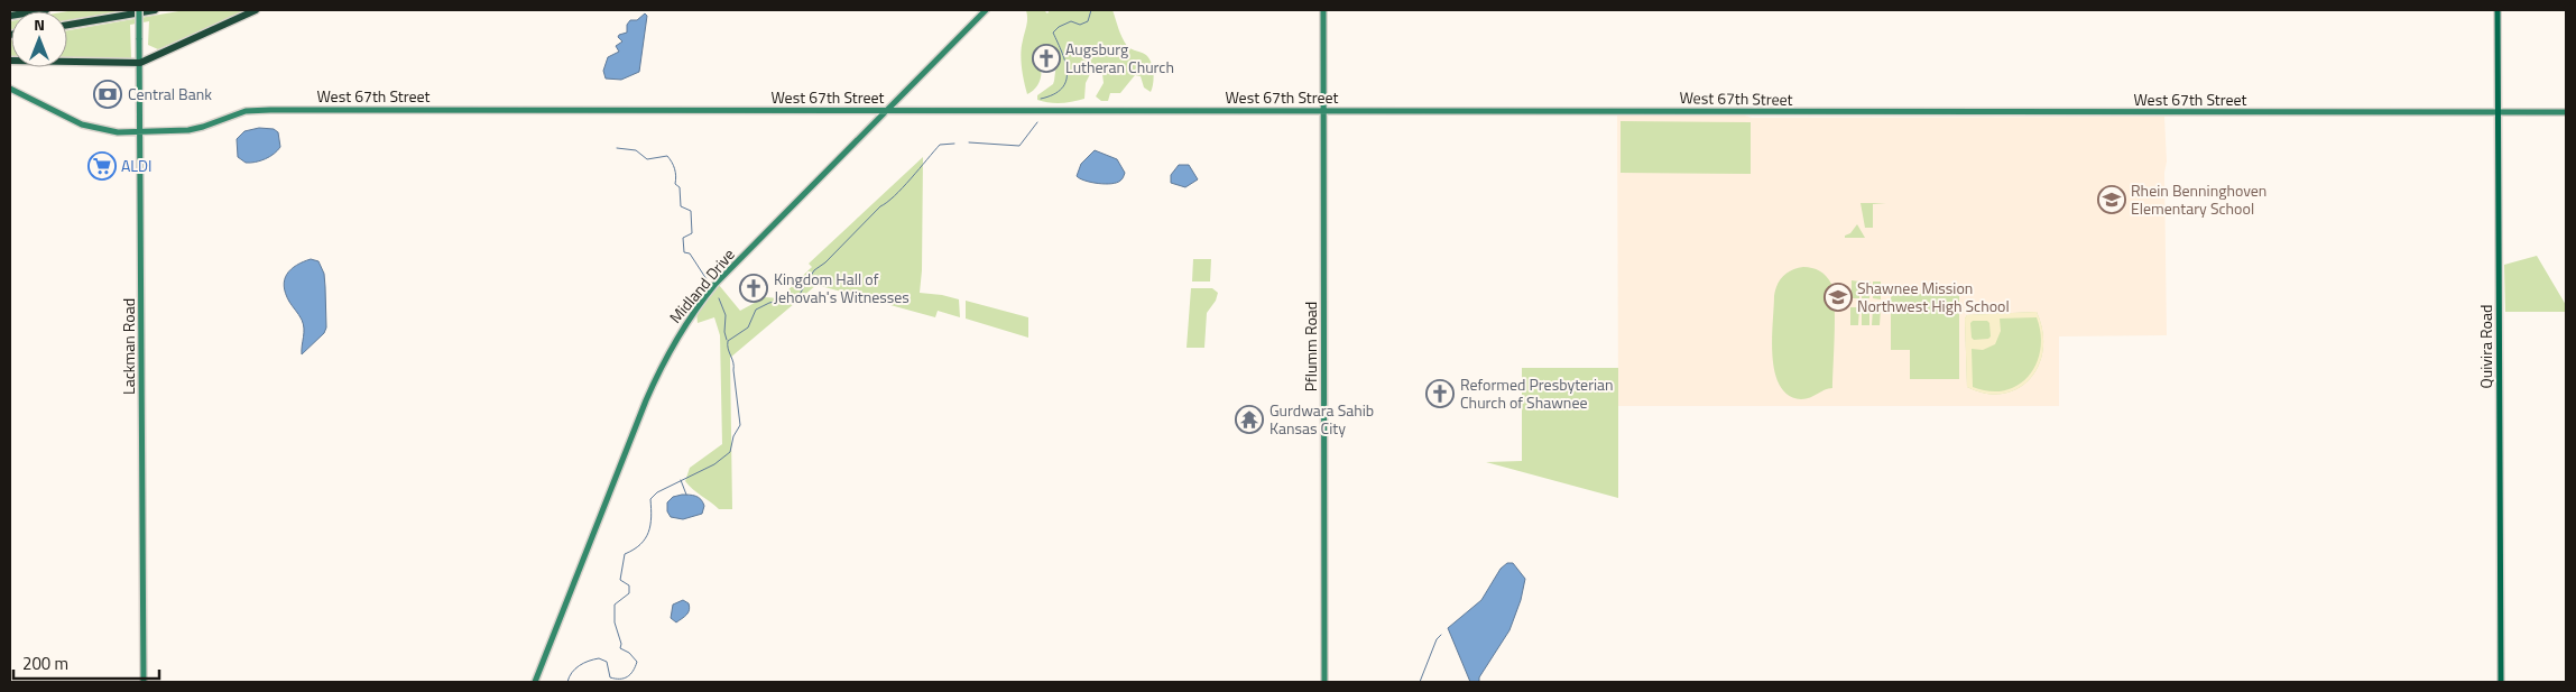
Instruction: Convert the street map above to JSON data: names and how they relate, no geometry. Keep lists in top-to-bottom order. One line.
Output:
{"streets":{"main road":["Quivira Road"],"street":["West 67th Street","Midland Drive","Lackman Road","Pflumm Road"]},"crossings":[["West 67th Street","Midland Drive"],["West 67th Street","Lackman Road"],["West 67th Street","Pflumm Road"],["West 67th Street","Quivira Road"]],"places":{"church":["Augsburg Lutheran Church","Kingdom Hall of Jehovah's Witnesses","Reformed Presbyterian Church of Shawnee"],"bank":["Central Bank"],"supermarket":["ALDI"],"school or university":["Rhein Benninghoven Elementary School","Shawnee Mission Northwest High School"],"temple":["Gurdwara Sahib Kansas City"]},"scale_bar":"200 m","north":"top"}
